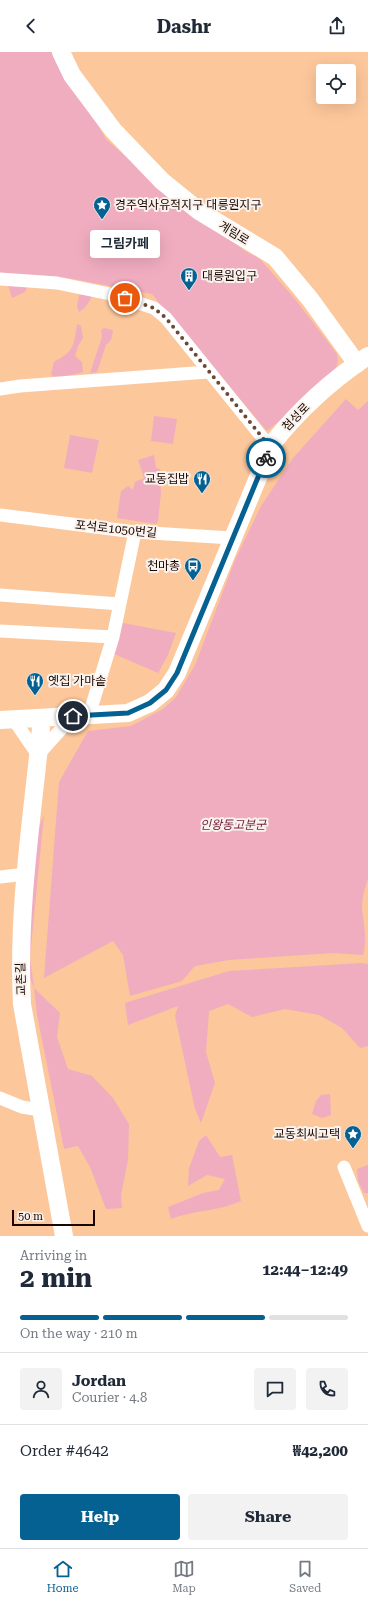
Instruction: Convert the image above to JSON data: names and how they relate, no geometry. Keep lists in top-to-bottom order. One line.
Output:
{"streets":{"street":["계림로","첨성로","포석로1050번길","교촌길"]},"crossings":[["계림로","첨성로"],["첨성로","포석로1050번길"],["첨성로","교촌길"]],"parks":["인왕동고분군"],"places":{"place":["경주역사유적지구 대릉원지구","교동최씨고택"],"building":["대릉원입구"],"other":["그림카페"],"restaurant":["교동집밥","옛집 가마솥"],"bus stop":["천마총"]},"scale_bar":"50 m","page":{"header":"Dashr","bubble":"그림카페","scale":"50 m","heading":["2 min","Arriving in","12:44–12:49"],"panel":["Jordan","Courier · 4.8","Order #4642","₩42,200"],"bar":"On the way · 210 m","buttons":["Help","Share"],"tabs":["Home","Map","Saved"]}}
